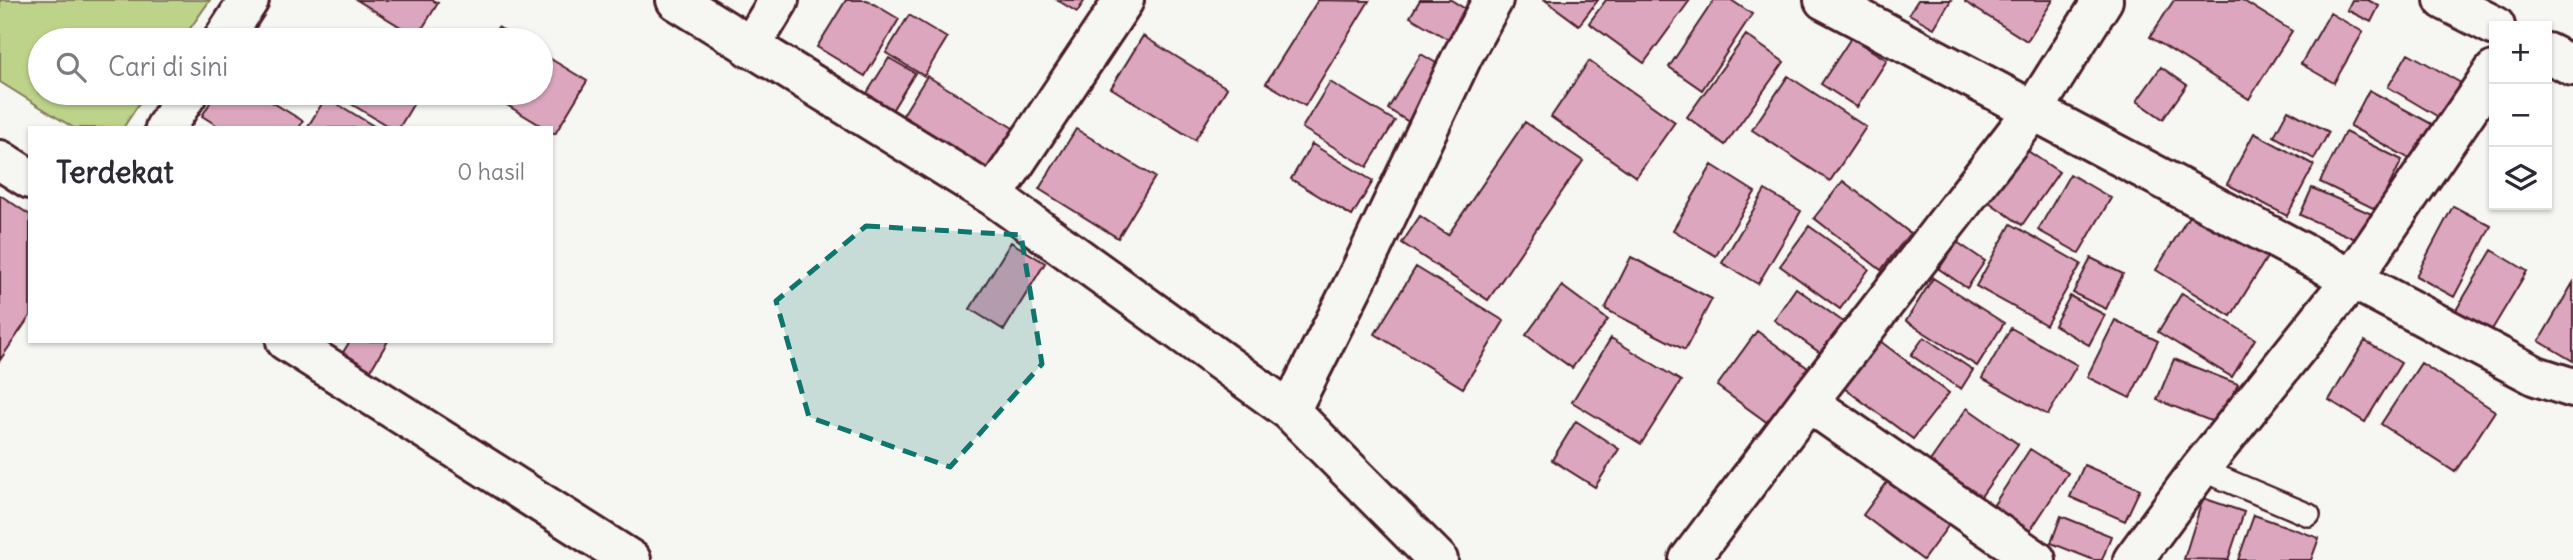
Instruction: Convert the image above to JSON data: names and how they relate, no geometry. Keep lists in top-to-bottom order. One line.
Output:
{"page":{"map_buttons":["+","−"],"search":"Cari di sini","heading":["Terdekat","0 hasil"]}}
